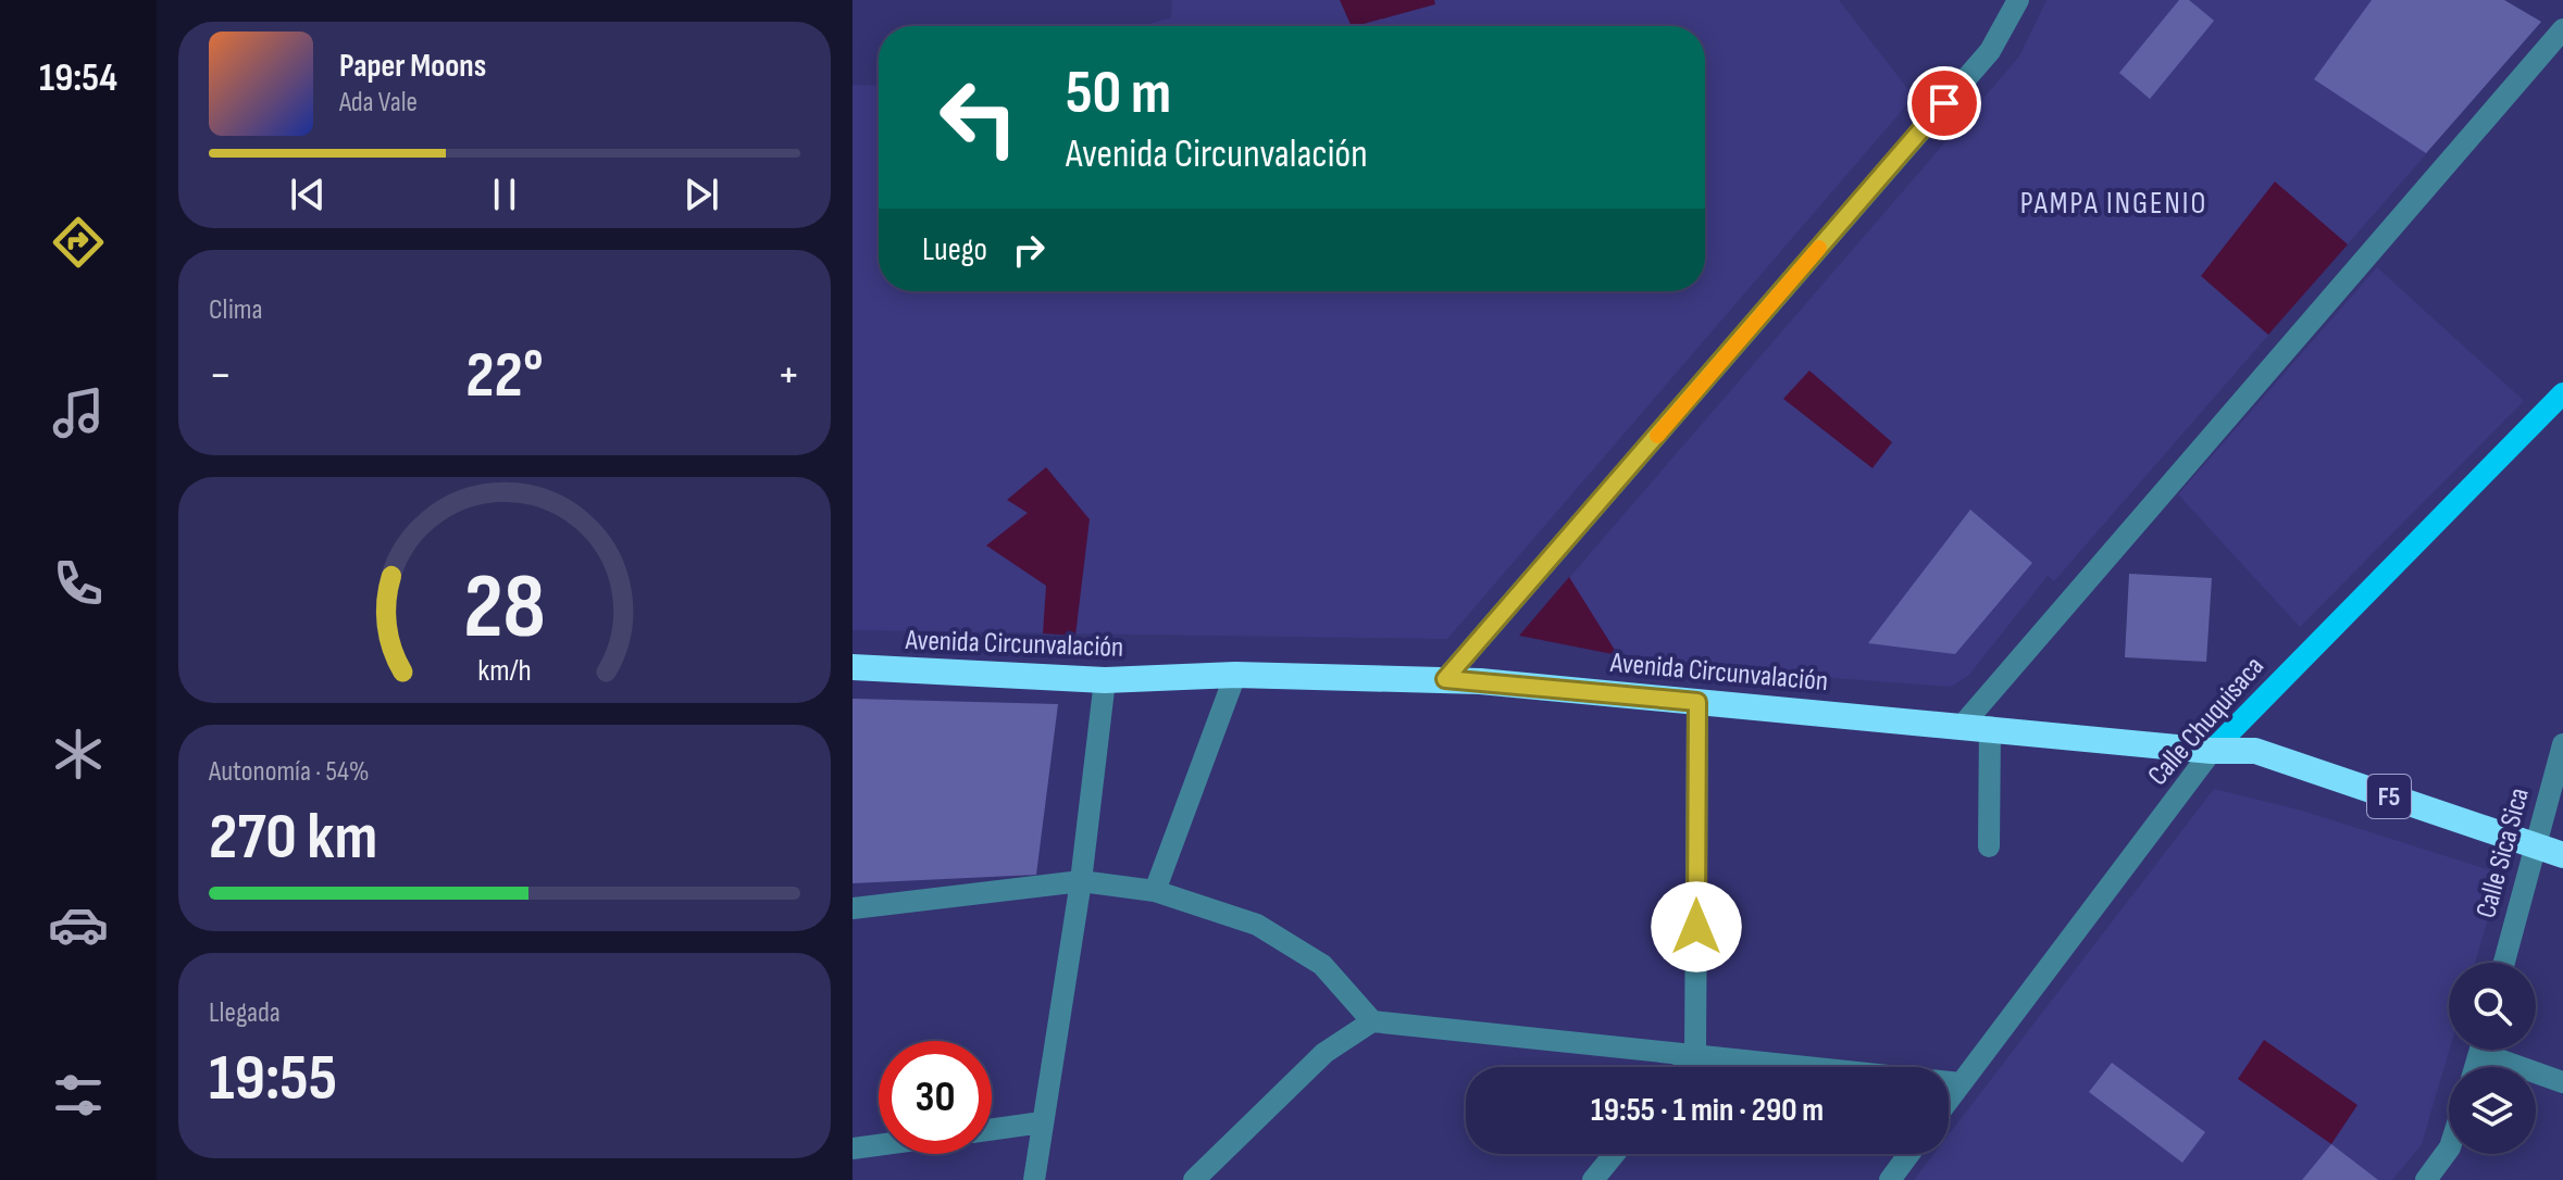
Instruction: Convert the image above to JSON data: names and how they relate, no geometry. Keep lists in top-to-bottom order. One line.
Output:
{"streets":{"highway":["Avenida Circunvalación","F5"],"main road":["Calle Chuquisaca"],"street":["Calle Sica Sica"]},"crossings":[["Avenida Circunvalación","Calle Chuquisaca"],["Avenida Circunvalación","Calle Sica Sica"]],"districts":["PAMPA INGENIO"],"page":{"tabs":"19:54","turn":["50 m","Avenida Circunvalación"],"song":["Paper Moons","Ada Vale"],"then":"Luego","tile":["Clima",["Autonomía · 54%","270 km"],["Llegada","19:55"]],"heat":["−","22°","+"],"limit":"30","trip":"19:55 · 1 min · 290 m","gauge":["28","km/h"]}}
